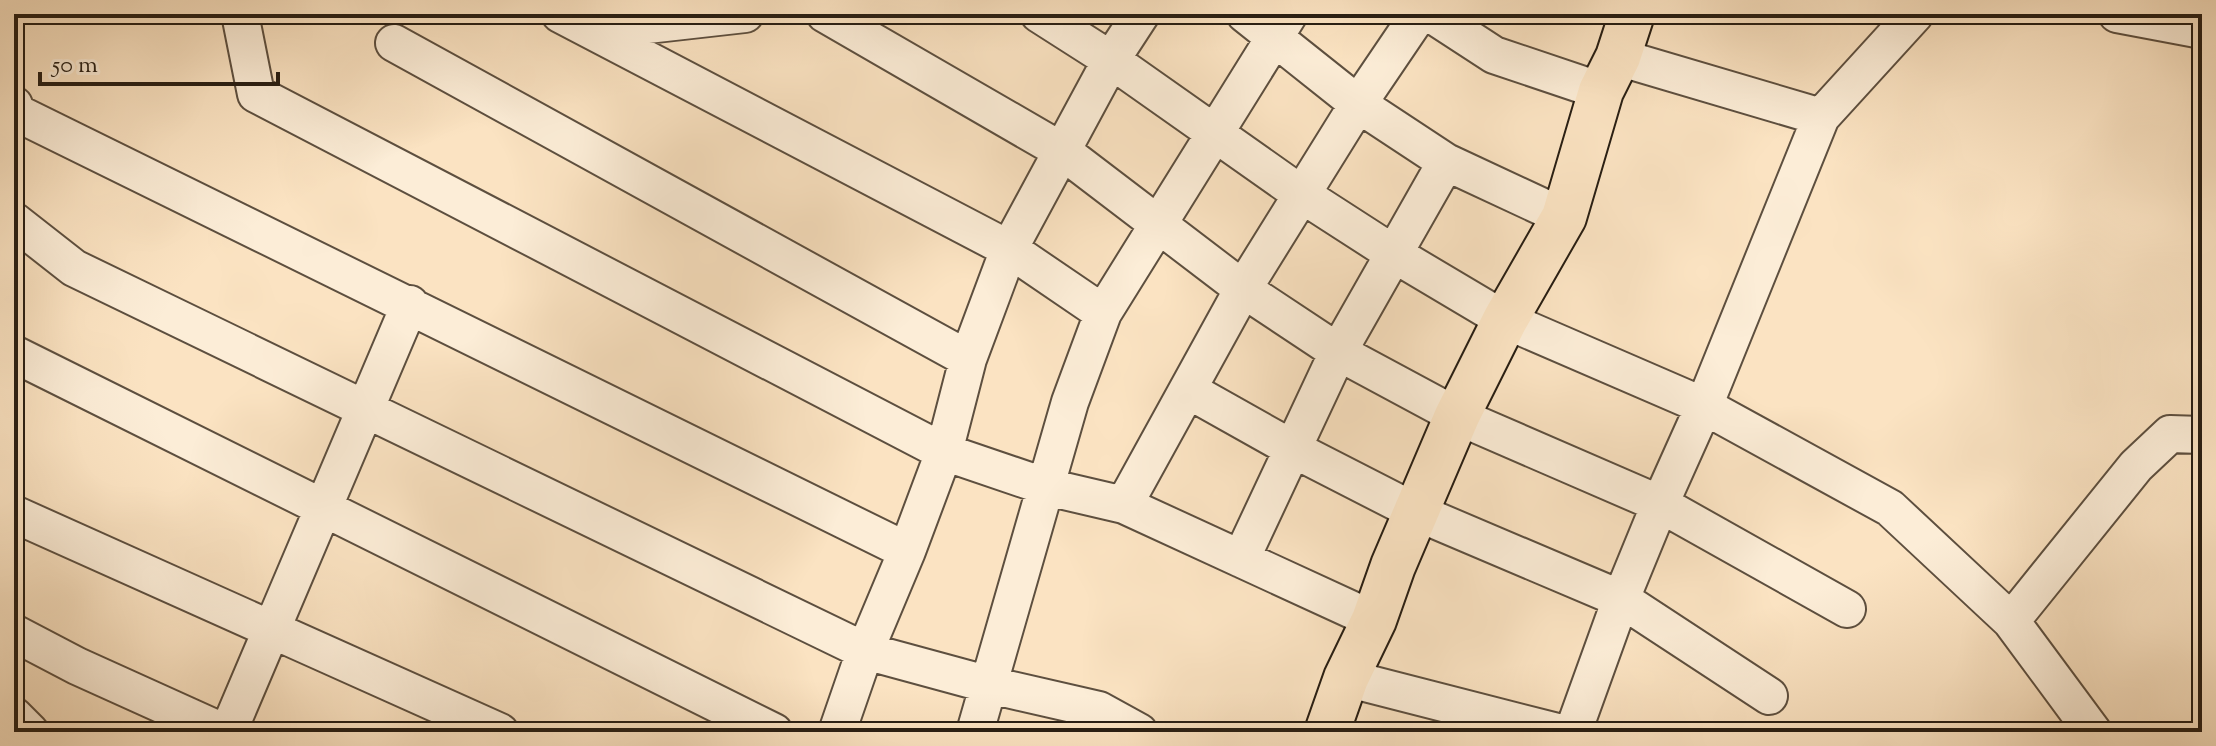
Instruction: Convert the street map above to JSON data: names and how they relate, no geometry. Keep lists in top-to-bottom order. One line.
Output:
{"scale_bar":"50 m"}
